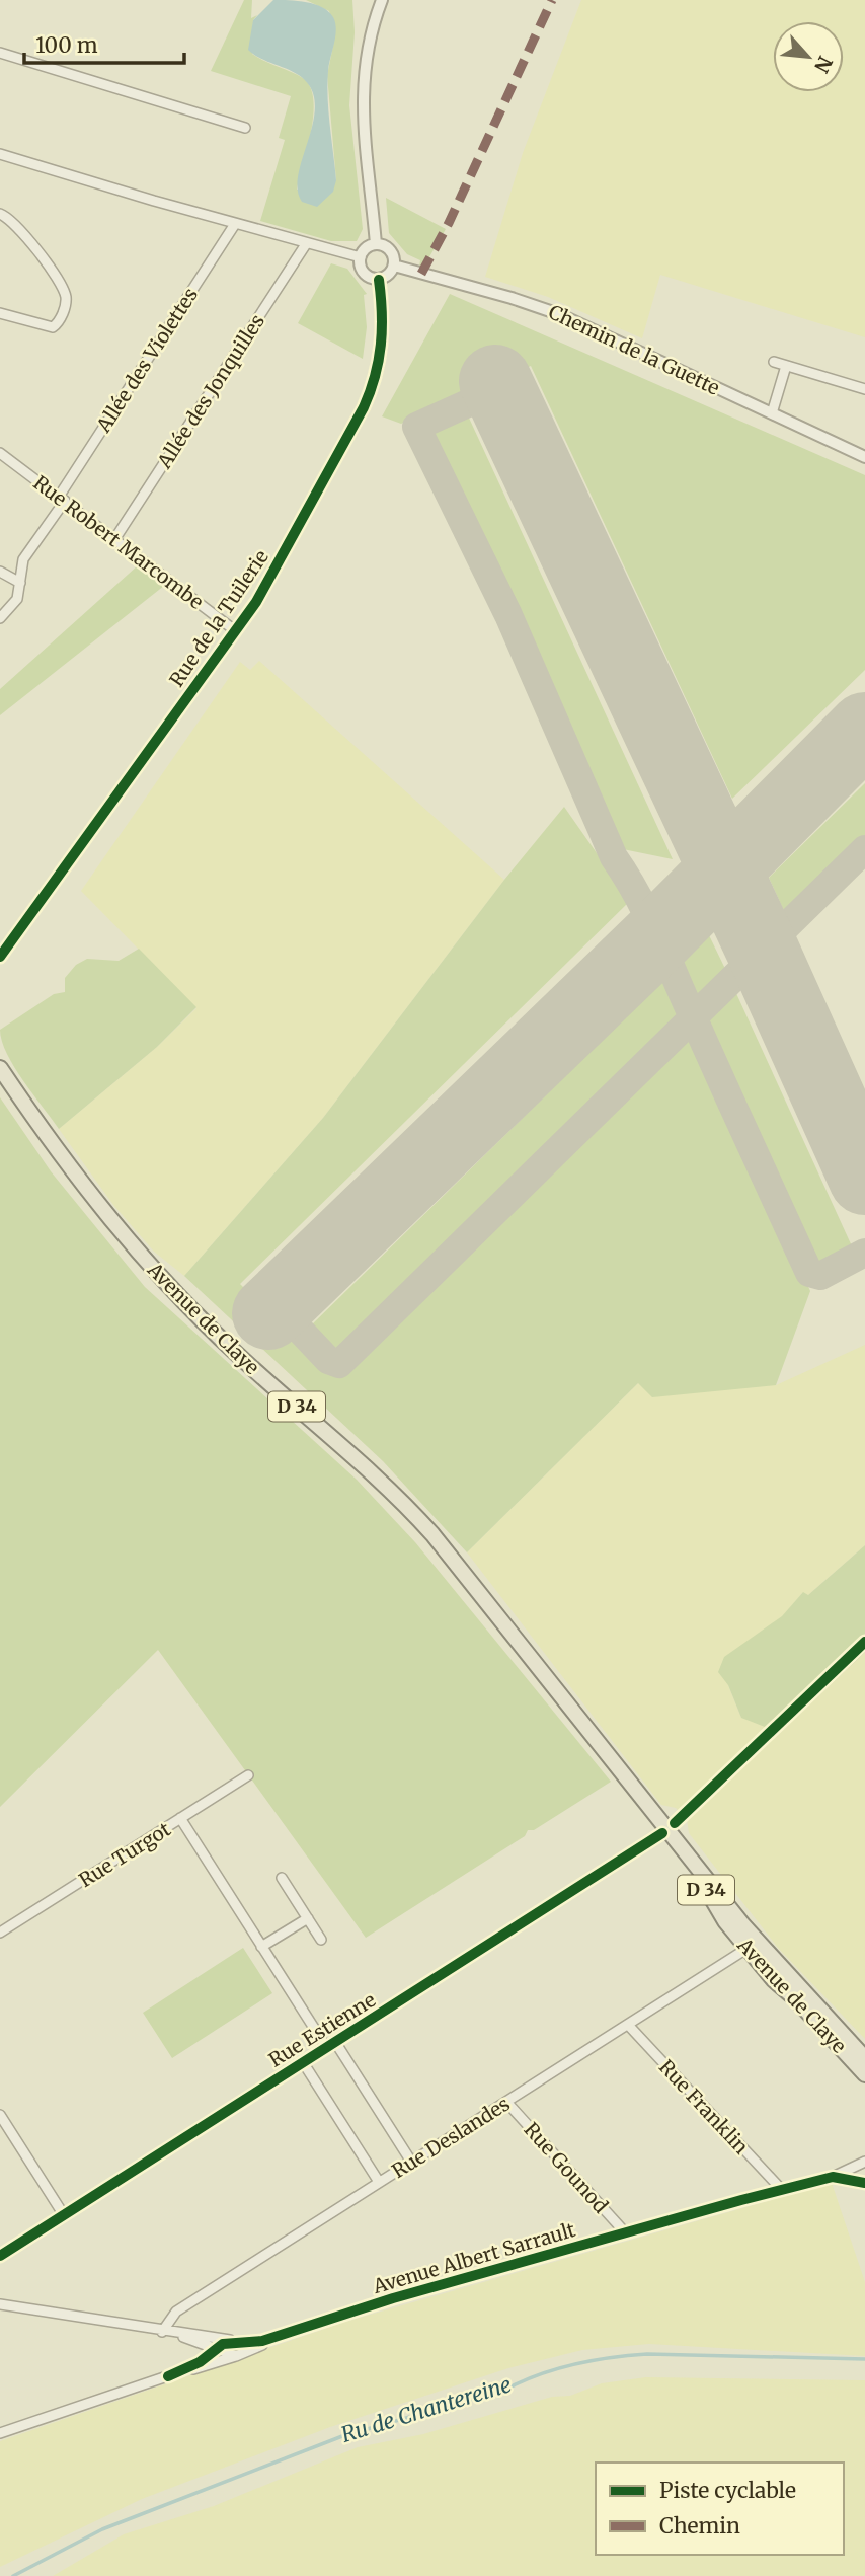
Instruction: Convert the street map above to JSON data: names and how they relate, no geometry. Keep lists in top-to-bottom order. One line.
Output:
{"streets":{"main road":["Avenue de Claye","D 34"],"street":["Chemin de la Guette","Allée des Violettes","Allée des Jonquilles","Rue Robert Marcombe","Rue de la Tuilerie","Rue Turgot","Rue Estienne","Rue Franklin","Rue Deslandes","Rue Gounod","Avenue Albert Sarrault"]},"crossings":[["Chemin de la Guette","Rue de la Tuilerie"],["Allée des Violettes","Rue Robert Marcombe"],["Allée des Jonquilles","Rue Robert Marcombe"],["Rue Robert Marcombe","Rue de la Tuilerie"],["Avenue de Claye","Rue Estienne"],["Avenue de Claye","Rue Deslandes"],["Rue Franklin","Rue Deslandes"],["Rue Franklin","Avenue Albert Sarrault"],["Rue Deslandes","Rue Gounod"],["Rue Gounod","Avenue Albert Sarrault"]],"water":["Ru de Chantereine"],"legend":["Piste cyclable","Chemin"],"scale_bar":"100 m","north":"bottom right"}
